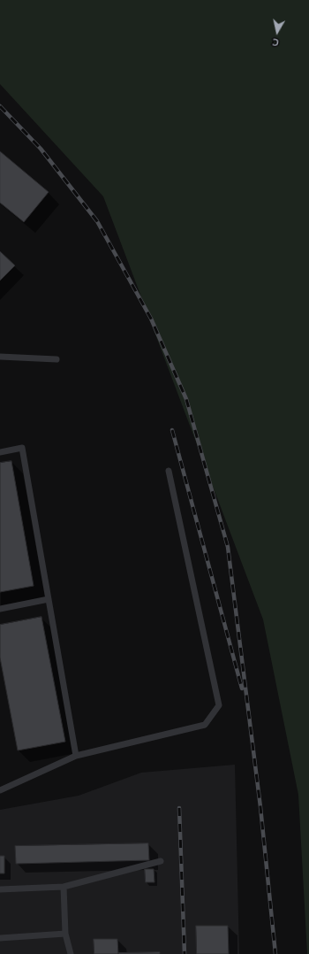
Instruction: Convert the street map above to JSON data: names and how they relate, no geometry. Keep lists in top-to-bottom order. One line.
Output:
{"north":"bottom"}
